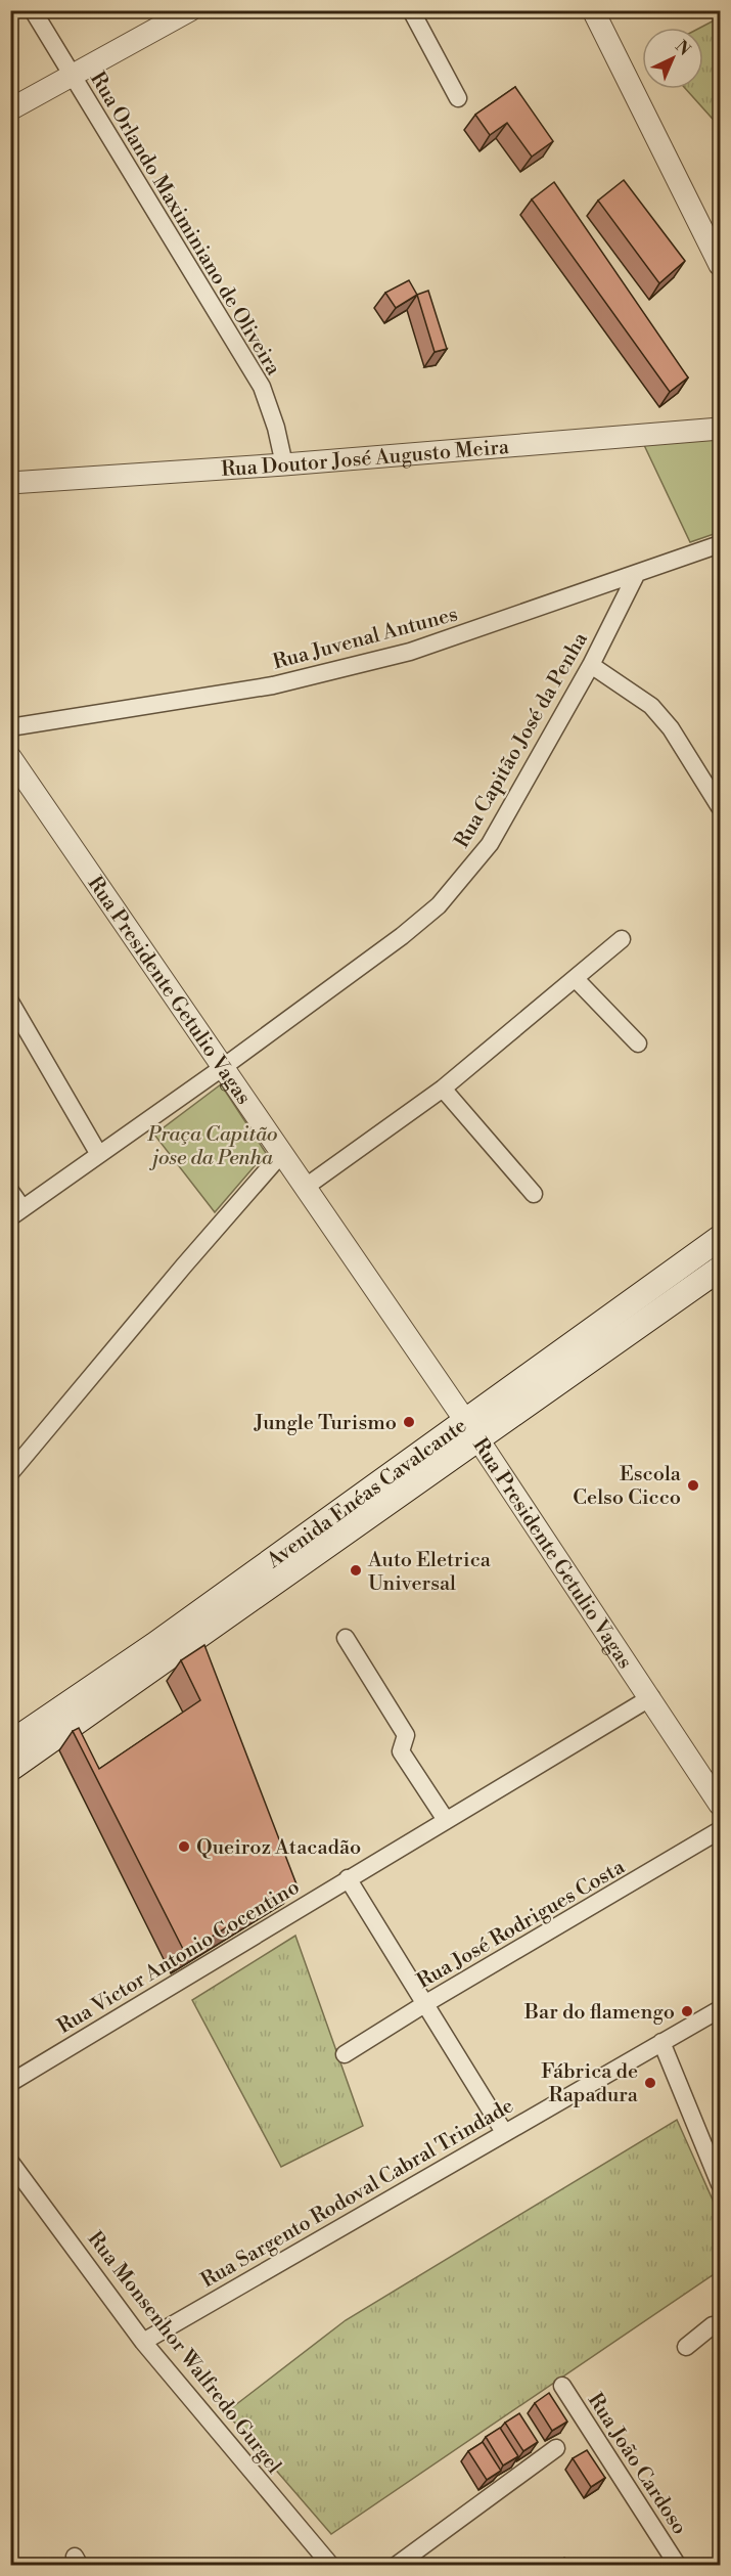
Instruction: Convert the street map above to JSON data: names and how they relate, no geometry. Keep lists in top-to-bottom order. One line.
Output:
{"streets":{"main road":["Avenida Enéas Cavalcante"],"street":["Rua Orlando Maximiniano de Oliveira","Rua Doutor José Augusto Meira","Rua Juvenal Antunes","Rua Capitão José da Penha","Rua Presidente Getulio Vagas","Rua José Rodrigues Costa","Rua Victor Antonio Cocentino","Rua Sargento Rodoval Cabral Trindade","Rua Monsenhor Walfredo Gurgel","Rua João Cardoso"]},"crossings":[["Rua Orlando Maximiniano de Oliveira","Rua Doutor José Augusto Meira"],["Rua Juvenal Antunes","Rua Capitão José da Penha"],["Rua Capitão José da Penha","Rua Presidente Getulio Vagas"],["Rua Presidente Getulio Vagas","Avenida Enéas Cavalcante"],["Rua Presidente Getulio Vagas","Rua Victor Antonio Cocentino"],["Rua Sargento Rodoval Cabral Trindade","Rua Monsenhor Walfredo Gurgel"]],"parks":["Praça Capitão jose da Penha"],"places":["Jungle Turismo","Escola Celso Cicco","Auto Eletrica Universal","Queiroz Atacadão","Bar do flamengo","Fábrica de Rapadura"],"north":"top right"}
